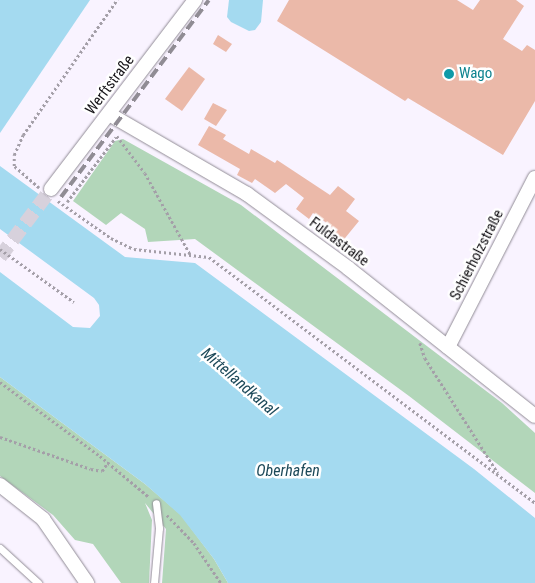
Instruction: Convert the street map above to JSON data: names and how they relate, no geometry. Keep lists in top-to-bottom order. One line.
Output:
{"streets":{"street":["Werftstraße","Fuldastraße","Schierholzstraße"]},"crossings":[["Werftstraße","Fuldastraße"],["Fuldastraße","Schierholzstraße"]],"water":["Mittellandkanal","Oberhafen"],"places":["Wago"]}
